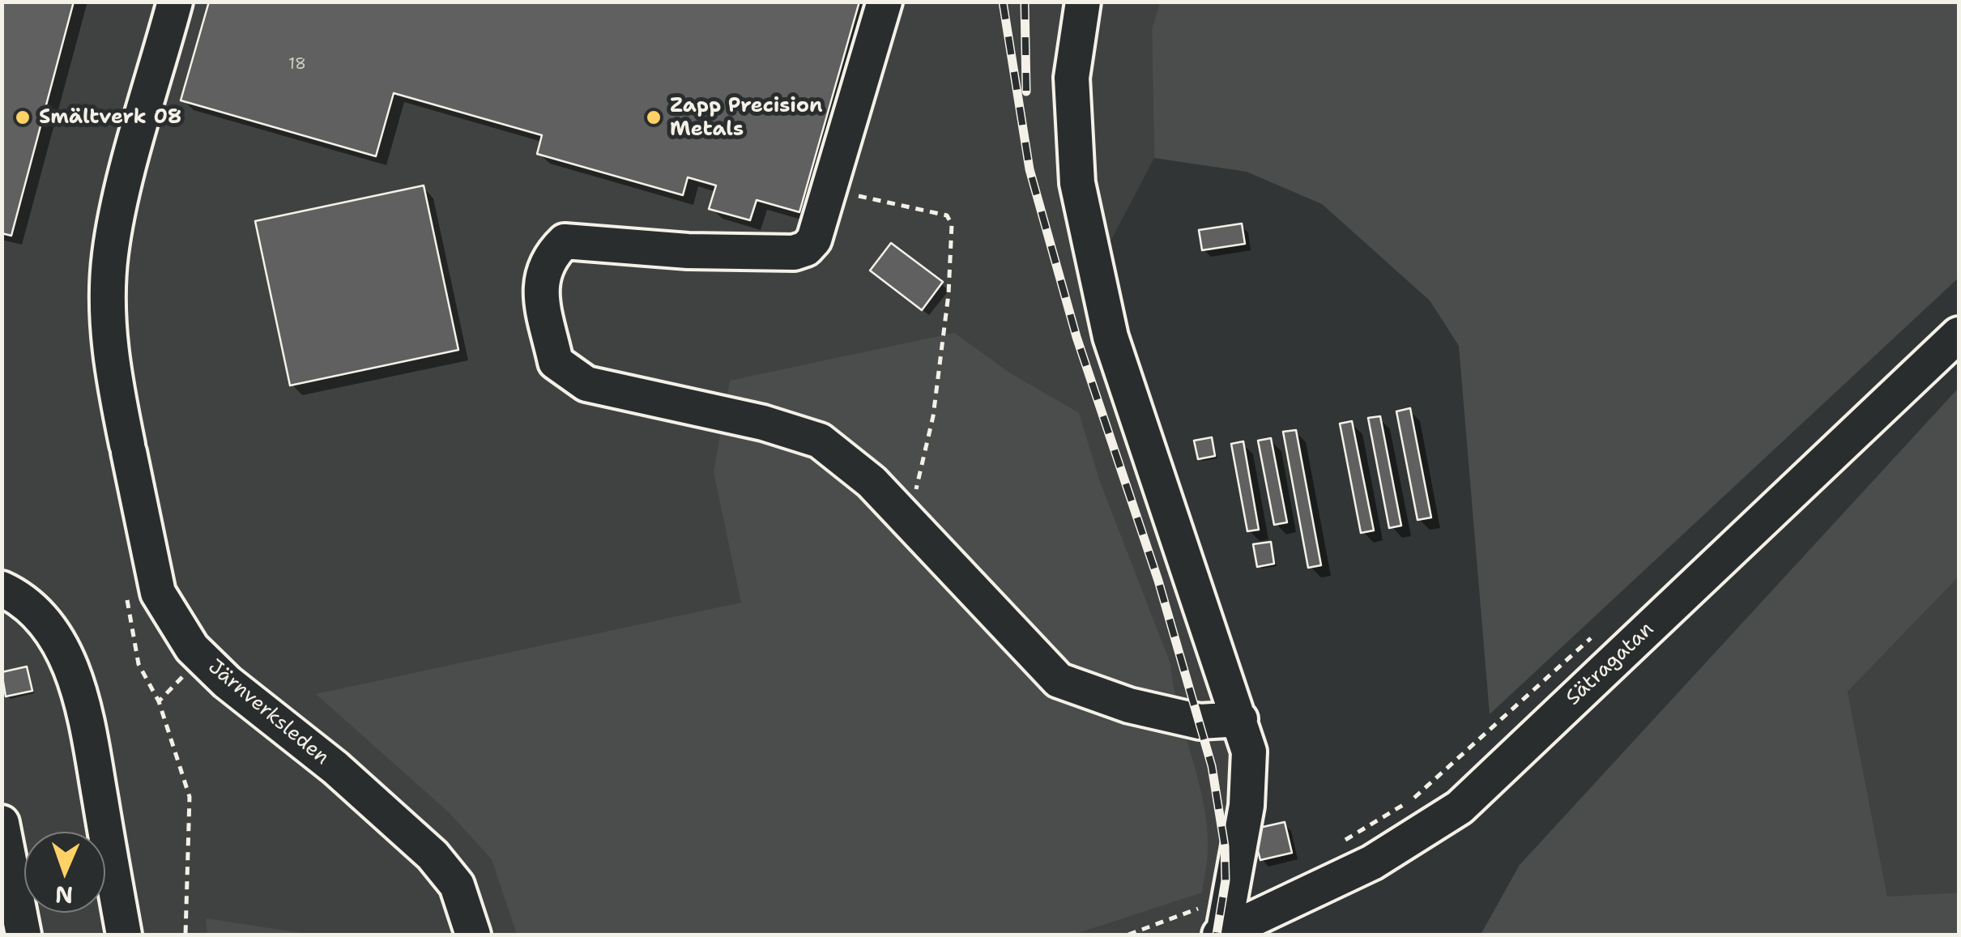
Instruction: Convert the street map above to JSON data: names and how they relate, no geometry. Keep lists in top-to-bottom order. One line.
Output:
{"streets":{"street":["Sätragatan","Järnverksleden"]},"places":["Smältverk 08","Zapp Precision Metals"],"house_numbers":["18"],"north":"bottom"}
